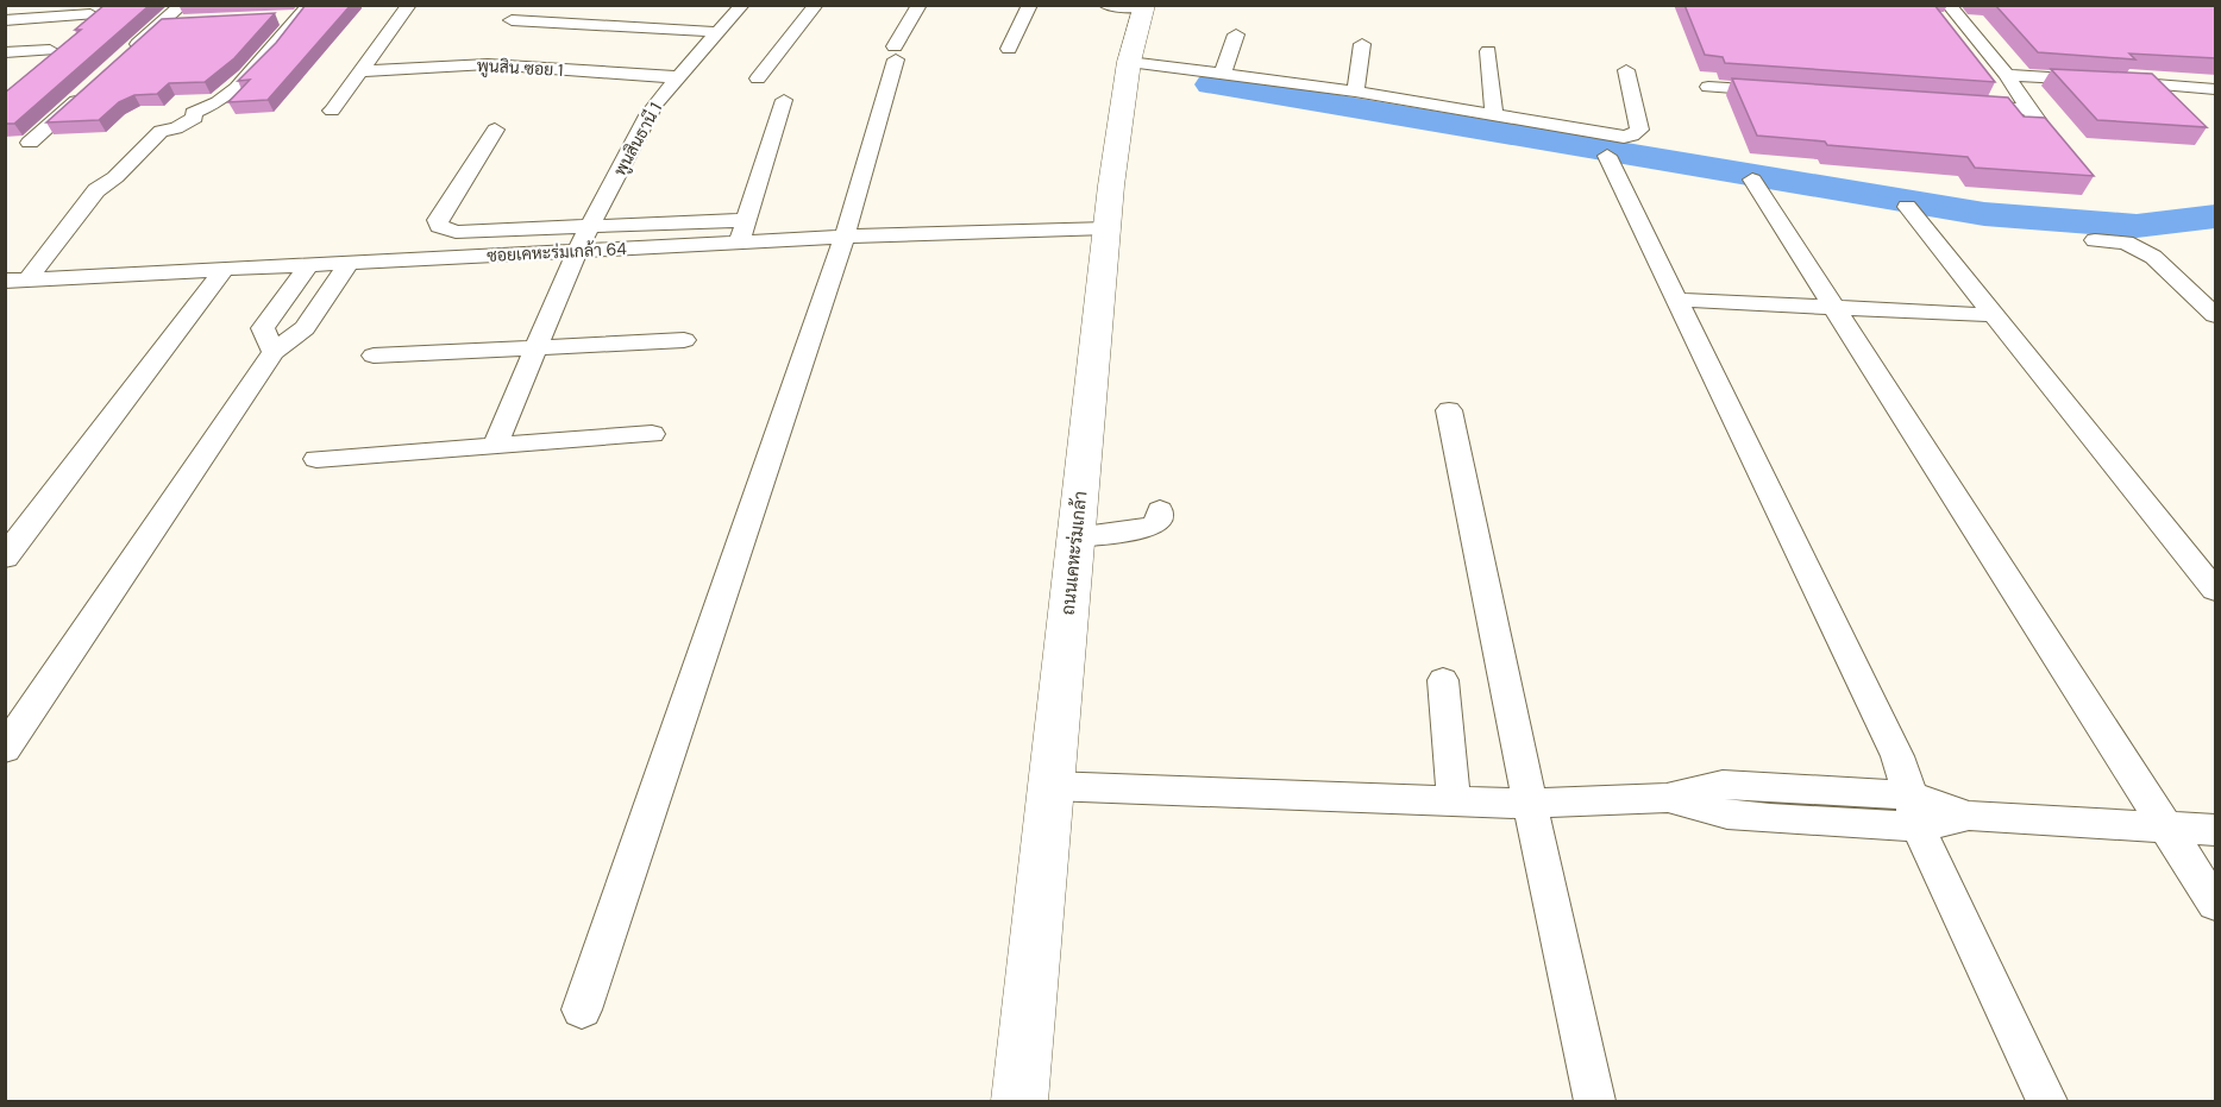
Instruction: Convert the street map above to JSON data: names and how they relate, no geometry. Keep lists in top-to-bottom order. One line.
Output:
{"streets":{"street":["พูนสิน ซอย 1","พูนสินธานี 1","ซอยเคหะร่มเกล้า 64","ถนนเคหะร่มเกล้า"]},"crossings":[["พูนสิน ซอย 1","พูนสินธานี 1"],["พูนสินธานี 1","ซอยเคหะร่มเกล้า 64"],["ซอยเคหะร่มเกล้า 64","ถนนเคหะร่มเกล้า"]]}
